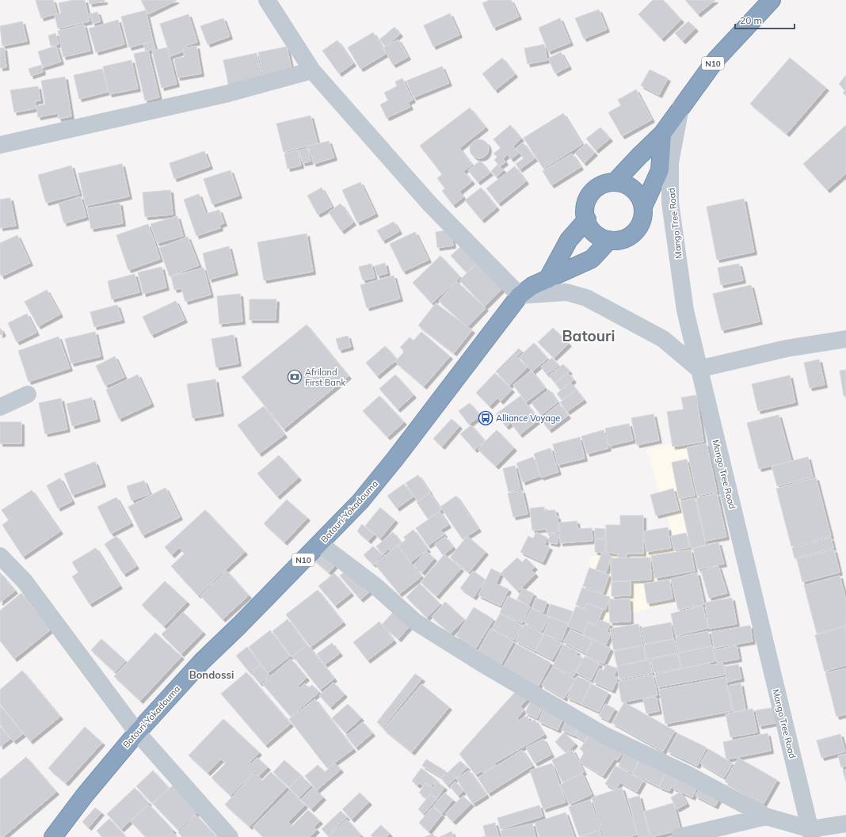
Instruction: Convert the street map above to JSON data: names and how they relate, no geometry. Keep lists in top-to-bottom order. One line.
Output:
{"streets":{"highway":["N10","Batouri-Yokadouma"],"street":["Mango Tree Road"]},"crossings":[["N10","Mango Tree Road"],["N10","Batouri-Yokadouma"]],"districts":["Batouri","Bondossi"],"places":{"bank":["Afriland First Bank"],"bus stop":["Alliance Voyage"]},"scale_bar":"20 m"}
